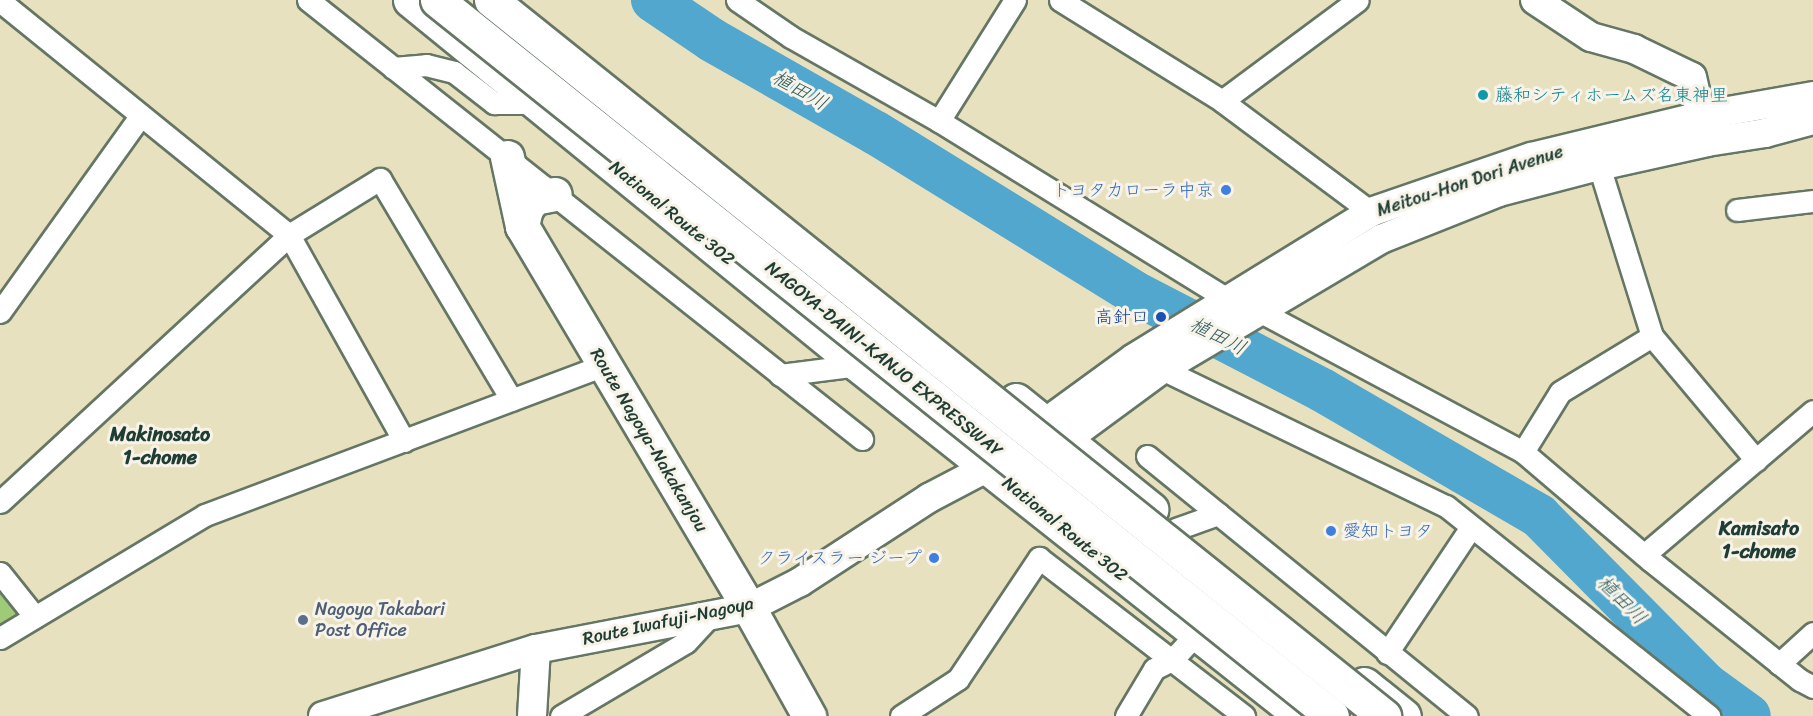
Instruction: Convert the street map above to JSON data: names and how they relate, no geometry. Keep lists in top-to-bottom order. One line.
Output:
{"streets":{"main road":["Meitou-Hon Dori Avenue","National Route 302","NAGOYA-DAINI-KANJO EXPRESSWAY","Route Nagoya-Nakakanjou","Route Iwafuji-Nagoya"]},"crossings":[["Meitou-Hon Dori Avenue","National Route 302"],["Meitou-Hon Dori Avenue","Route Iwafuji-Nagoya"],["National Route 302","Route Iwafuji-Nagoya"],["Route Nagoya-Nakakanjou","Route Iwafuji-Nagoya"]],"districts":["Makinosato 1-chome","Kamisato 1-chome"],"water":["植田川"],"places":["藤和シティホームズ名東神里","トヨタカローラ中京","高針口","愛知トヨタ","クライスラー ジープ","Nagoya Takabari Post Office"]}
